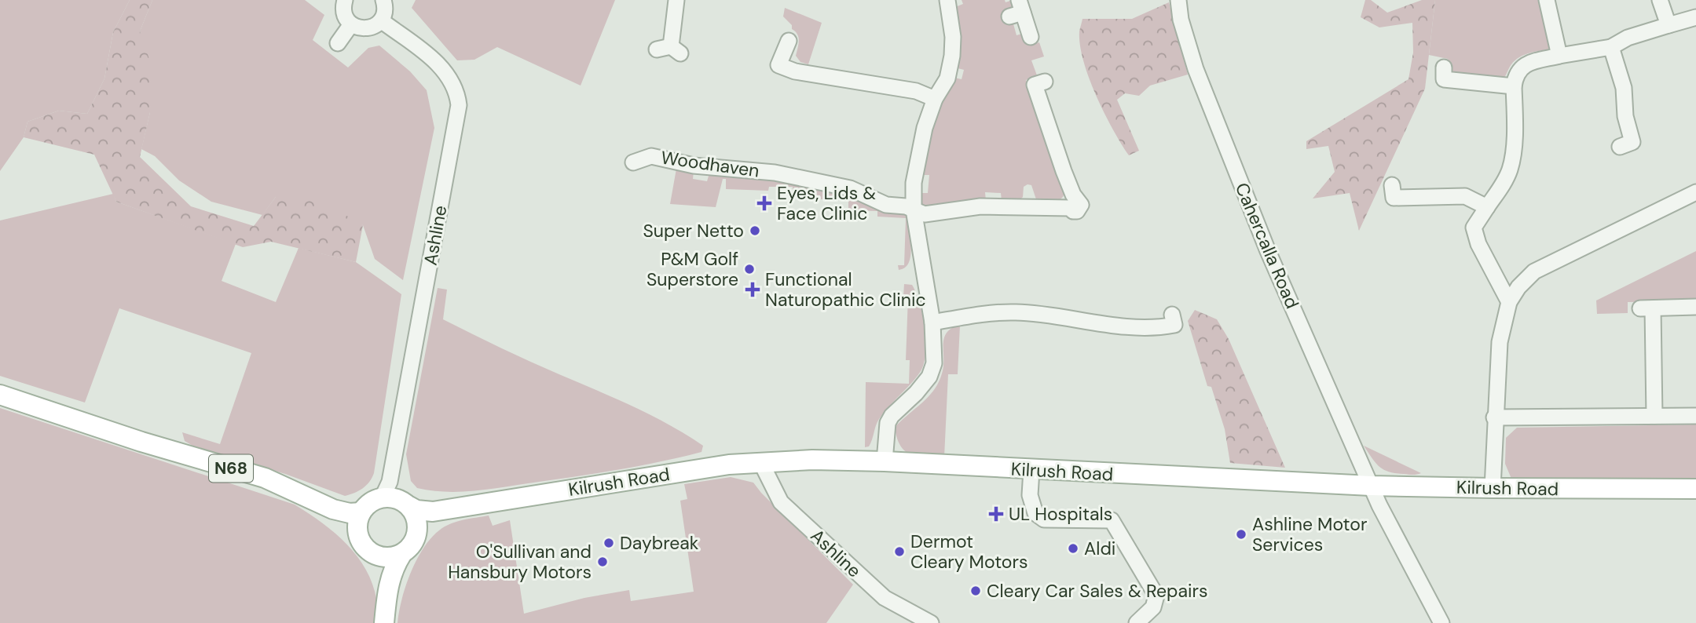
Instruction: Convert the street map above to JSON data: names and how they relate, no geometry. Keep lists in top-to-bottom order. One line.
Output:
{"streets":{"main road":["N68","Kilrush Road"],"street":["Woodhaven","Ashline","Cahercalla Road"]},"crossings":[["Ashline","N68"],["Ashline","Kilrush Road"],["Cahercalla Road","Kilrush Road"],["N68","Kilrush Road"]],"places":{"health":["Eyes, Lids & Face Clinic","Functional Naturopathic Clinic","UL Hospitals"],"other":["Super Netto","P&M Golf Superstore","Ashline Motor Services","Daybreak","Aldi","Dermot Cleary Motors","O'Sullivan and Hansbury Motors","Cleary Car Sales & Repairs"]}}
